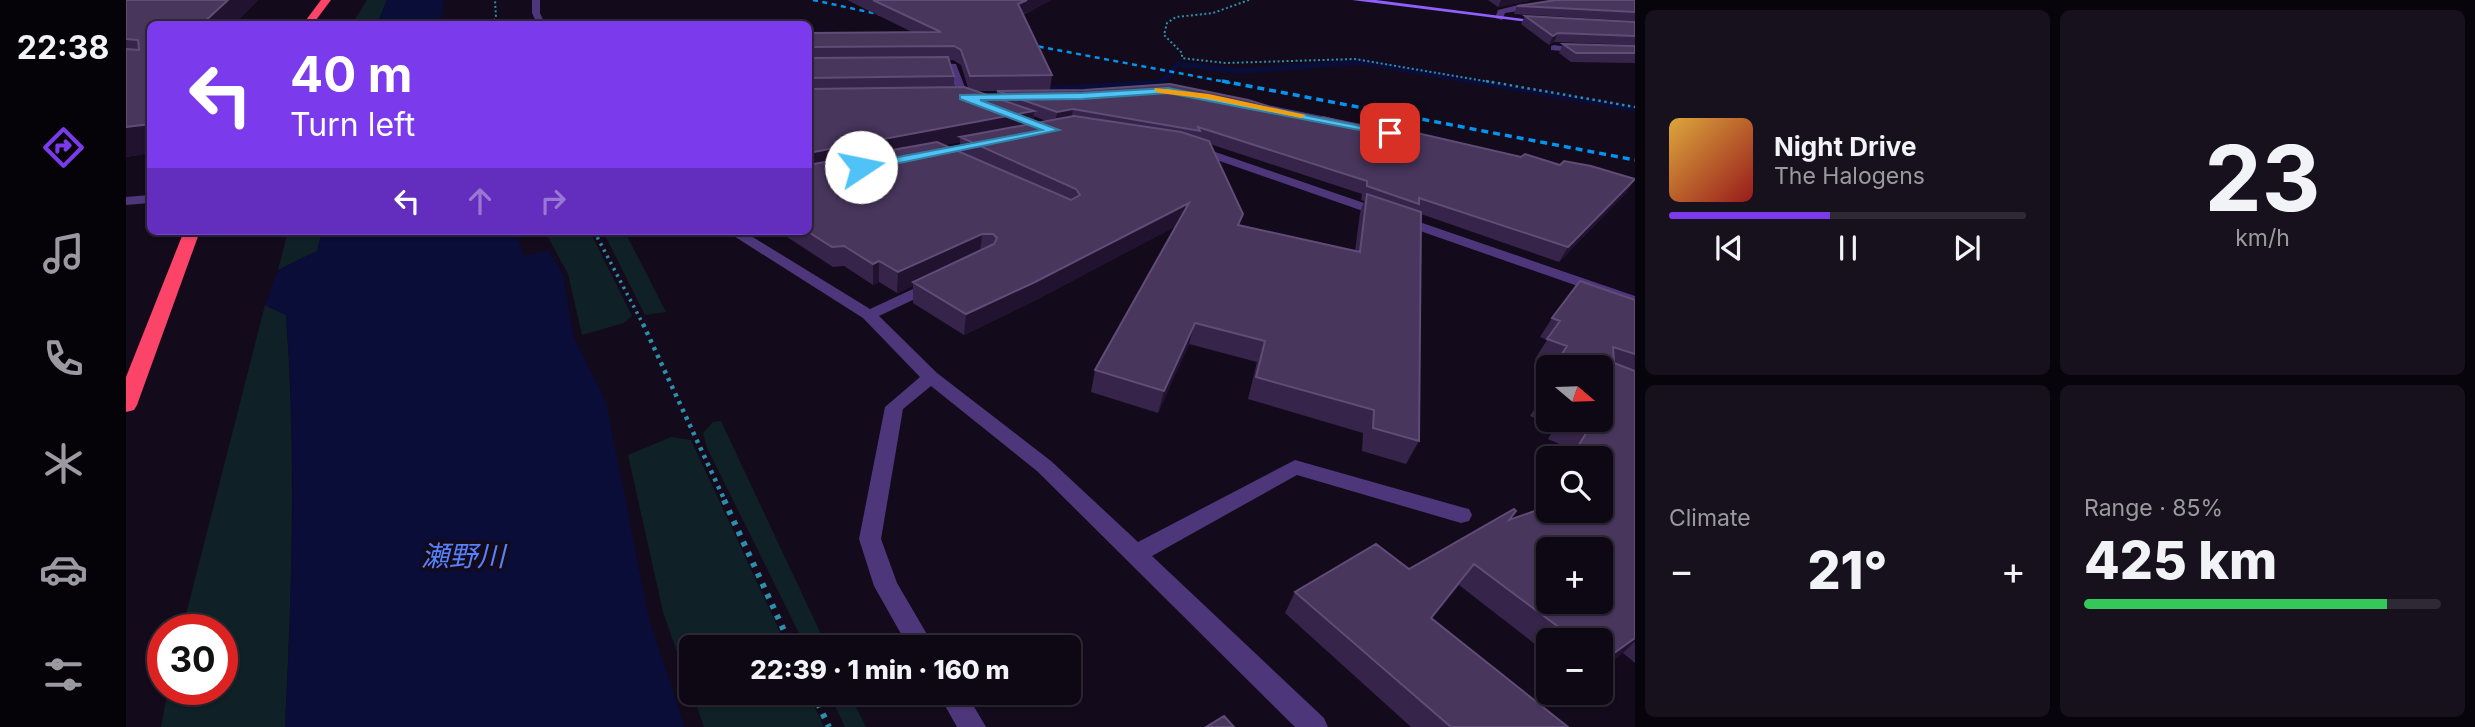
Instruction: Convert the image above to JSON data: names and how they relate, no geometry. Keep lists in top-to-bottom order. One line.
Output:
{"water":["瀬野川"],"north":"right","page":{"tabs":"22:38","tile":[["23","km/h"],"Climate",["Range · 85%","425 km"]],"turn":["40 m","Turn left"],"song":["Night Drive","The Halogens"],"map_buttons":["+","−"],"heat":["−","21°","+"],"limit":"30","trip":"22:39 · 1 min · 160 m"}}
